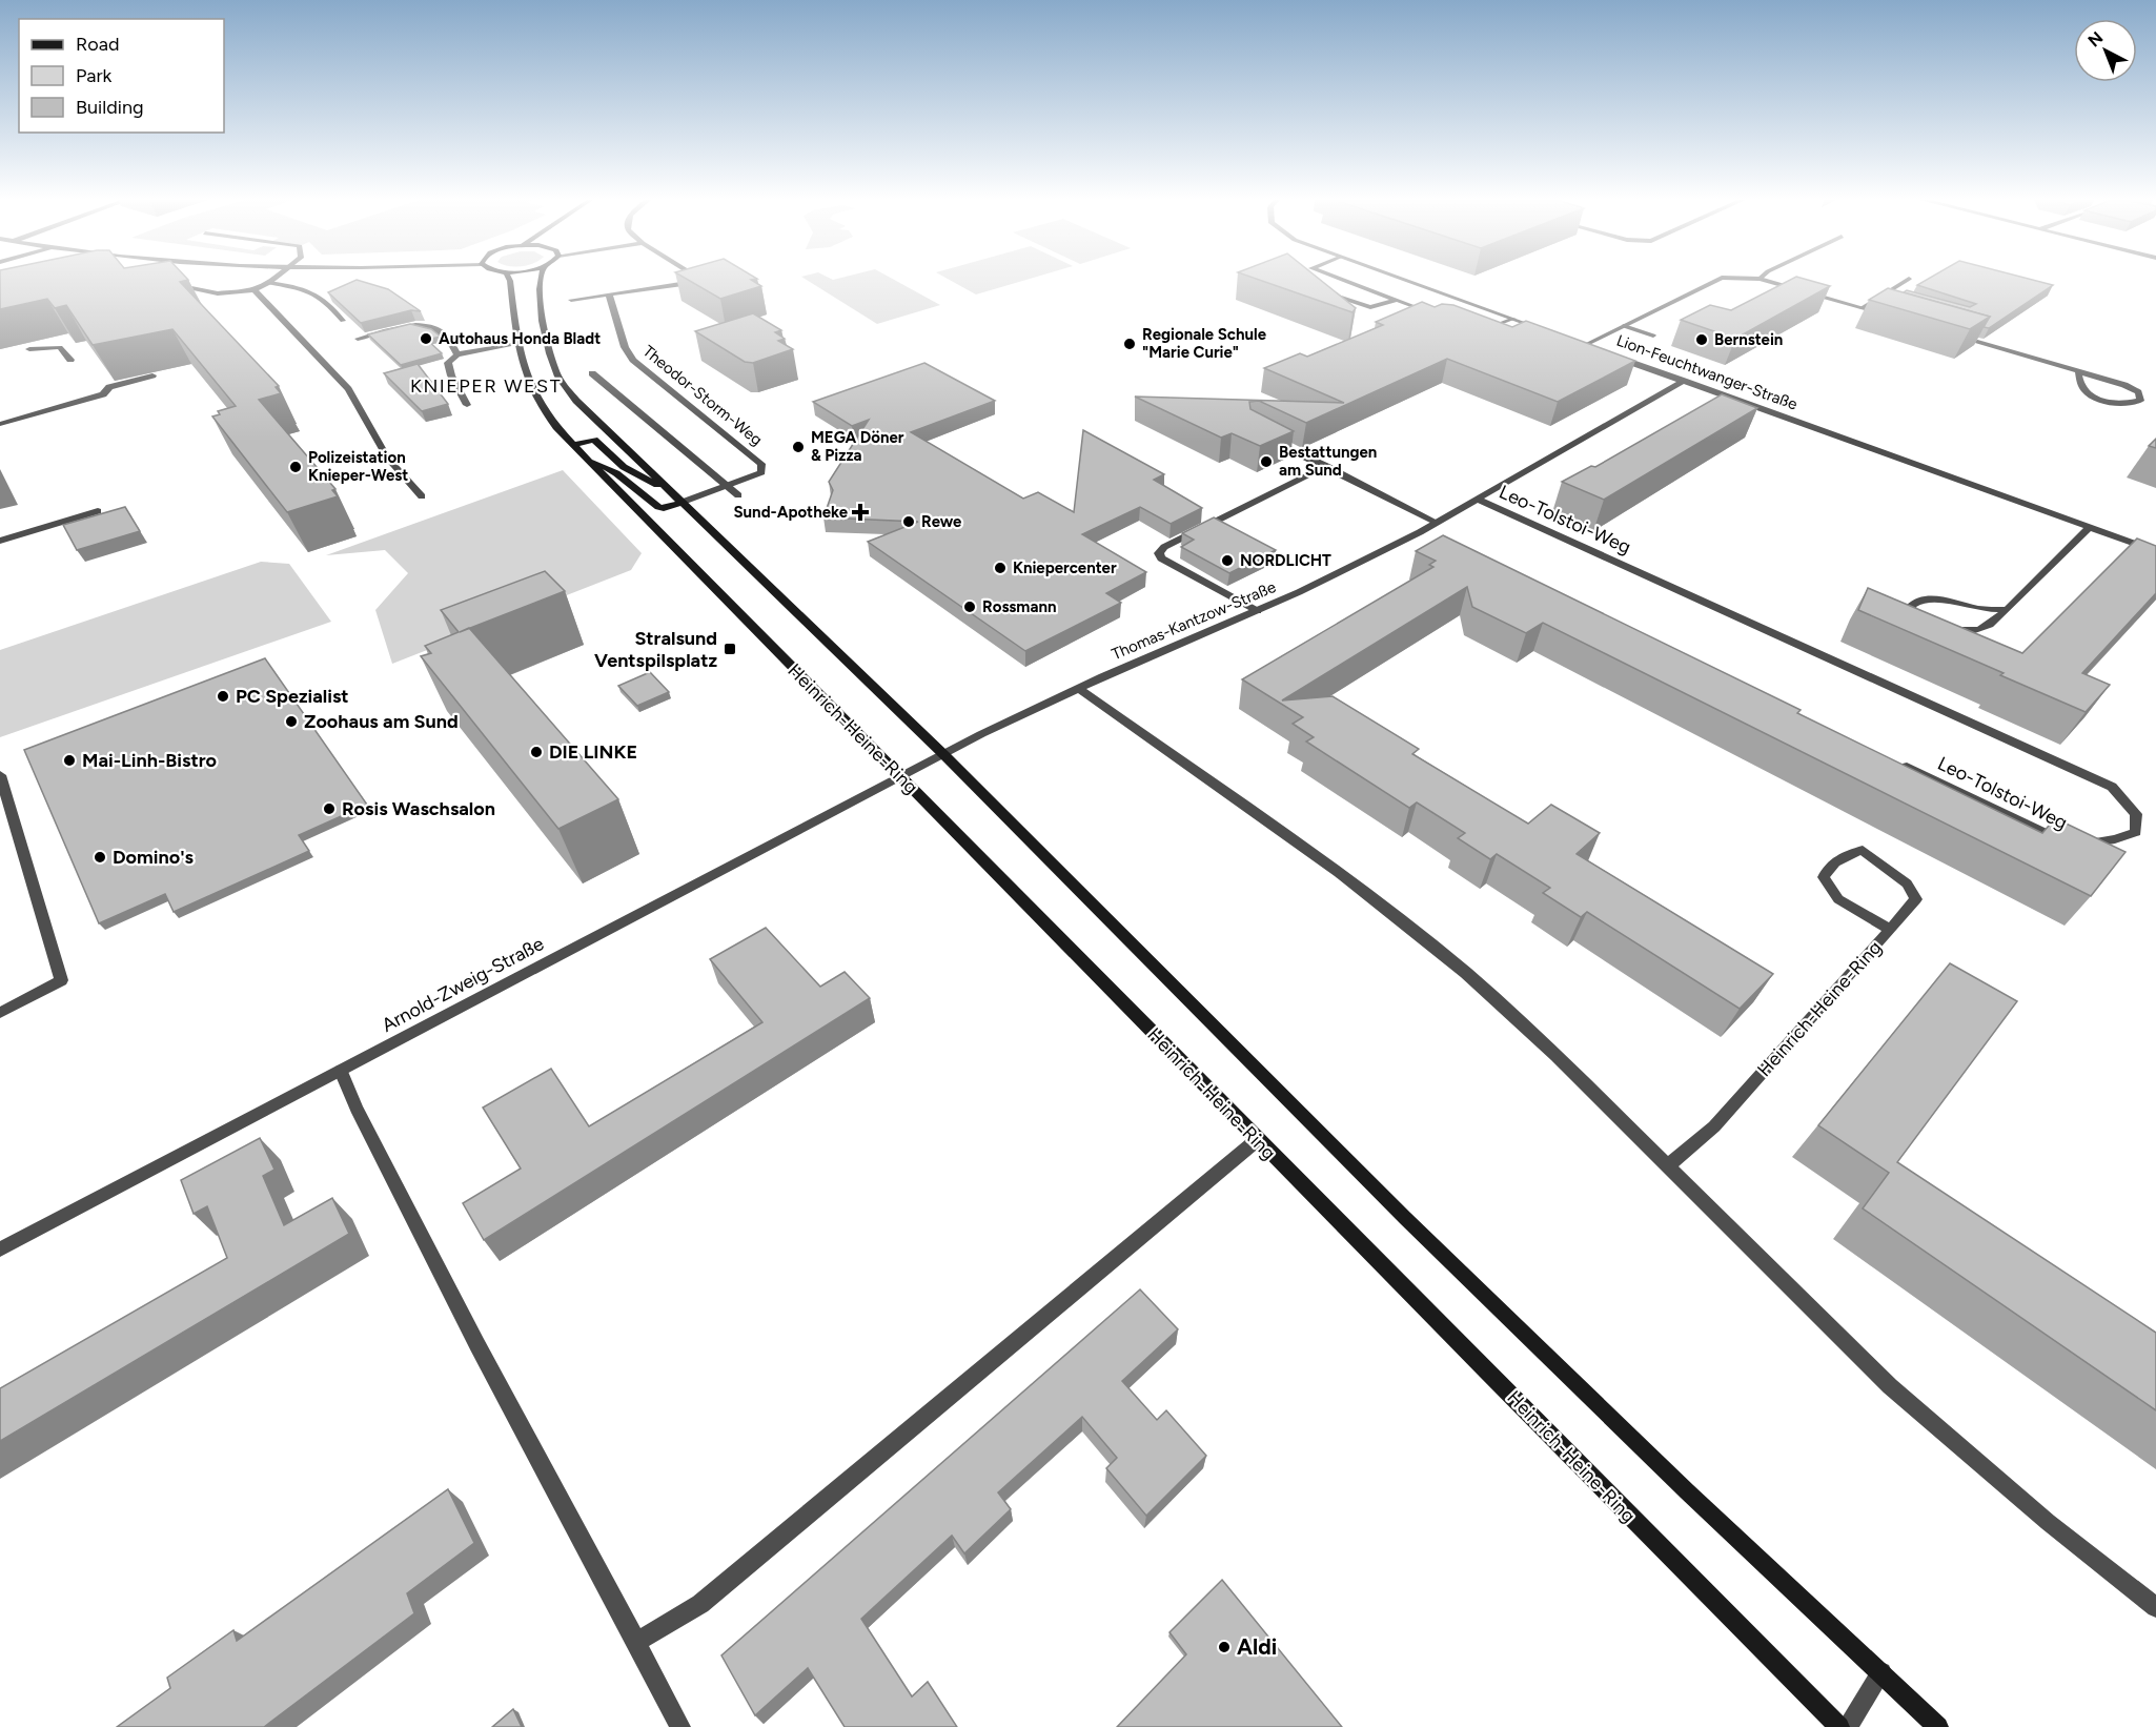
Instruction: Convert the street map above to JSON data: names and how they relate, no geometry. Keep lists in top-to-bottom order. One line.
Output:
{"streets":{"main road":["Heinrich-Heine-Ring"],"street":["Lion-Feuchtwanger-Straße","Theodor-Storm-Weg","Leo-Tolstoi-Weg","Thomas-Kantzow-Straße","Arnold-Zweig-Straße"]},"crossings":[["Lion-Feuchtwanger-Straße","Thomas-Kantzow-Straße"],["Theodor-Storm-Weg","Heinrich-Heine-Ring"],["Leo-Tolstoi-Weg","Thomas-Kantzow-Straße"],["Thomas-Kantzow-Straße","Arnold-Zweig-Straße"],["Heinrich-Heine-Ring","Arnold-Zweig-Straße"]],"districts":["KNIEPER WEST"],"places":{"other":["Autohaus Honda Bladt","Bernstein","Regionale Schule \"Marie Curie\"","MEGA Döner & Pizza","Bestattungen am Sund","Polizeistation Knieper-West","Rewe","NORDLICHT","Kniepercenter","Rossmann","PC Spezialist","Zoohaus am Sund","DIE LINKE","Mai-Linh-Bistro","Rosis Waschsalon","Domino's","Aldi"],"health":["Sund-Apotheke"],"transit":["Stralsund Ventspilsplatz"]},"legend":["Road","Park","Building"],"north":"top left"}
